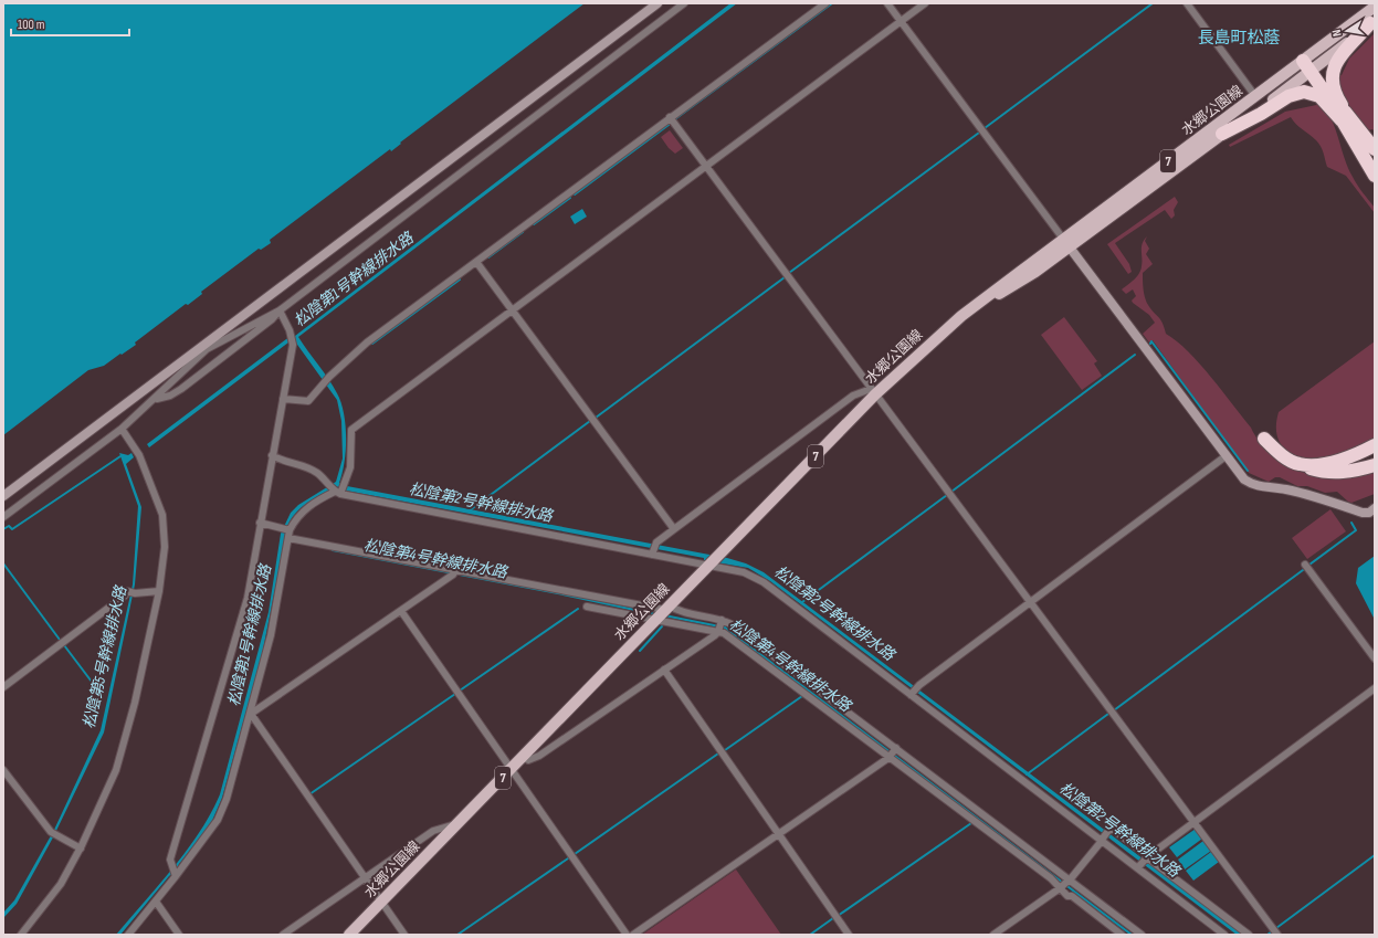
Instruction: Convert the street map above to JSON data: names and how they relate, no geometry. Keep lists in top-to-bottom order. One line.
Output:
{"streets":{"main road":["水郷公園線","7"]},"districts":["長島町松蔭"],"water":["松陰第1号幹線排水路","松陰第2号幹線排水路","松陰第4号幹線排水路","松陰第5号幹線排水路"],"scale_bar":"100 m","north":"left"}
